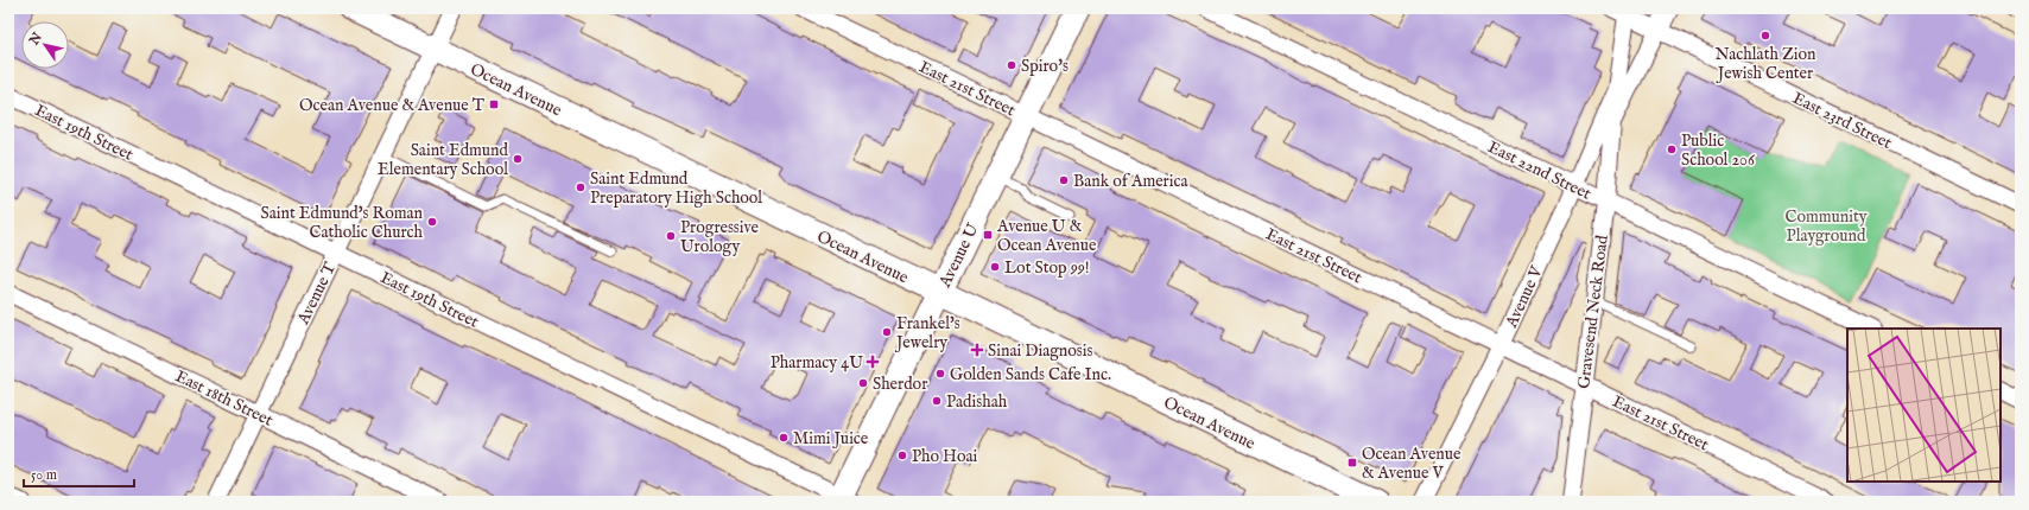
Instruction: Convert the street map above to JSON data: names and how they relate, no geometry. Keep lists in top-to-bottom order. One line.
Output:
{"streets":{"main road":["Ocean Avenue","Avenue U"],"street":["East 21st Street","East 23rd Street","East 19th Street","East 22nd Street","Avenue T","Avenue V","Gravesend Neck Road","East 18th Street"]},"crossings":[["East 21st Street","Avenue U"],["East 21st Street","Avenue V"],["East 21st Street","Gravesend Neck Road"],["Ocean Avenue","Avenue U"],["Ocean Avenue","Avenue T"],["East 23rd Street","Avenue V"],["East 23rd Street","Gravesend Neck Road"],["East 19th Street","Avenue U"],["East 19th Street","Avenue T"],["East 22nd Street","Avenue V"],["East 22nd Street","Gravesend Neck Road"],["Avenue T","East 18th Street"]],"parks":["Community Playground"],"places":{"other":["Nachlath Zion Jewish Center","Spiro's","Public School 206","Saint Edmund Elementary School","Bank of America","Saint Edmund Preparatory High School","Saint Edmund's Roman Catholic Church","Progressive Urology","Lot Stop 99!","Frankel's Jewelry","Golden Sands Cafe Inc.","Sherdor","Padishah","Mimi Juice","Pho Hoai"],"transit":["Ocean Avenue & Avenue T","Avenue U & Ocean Avenue","Ocean Avenue & Avenue V"],"health":["Sinai Diagnosis","Pharmacy 4U"]},"scale_bar":"50 m","north":"top left"}
